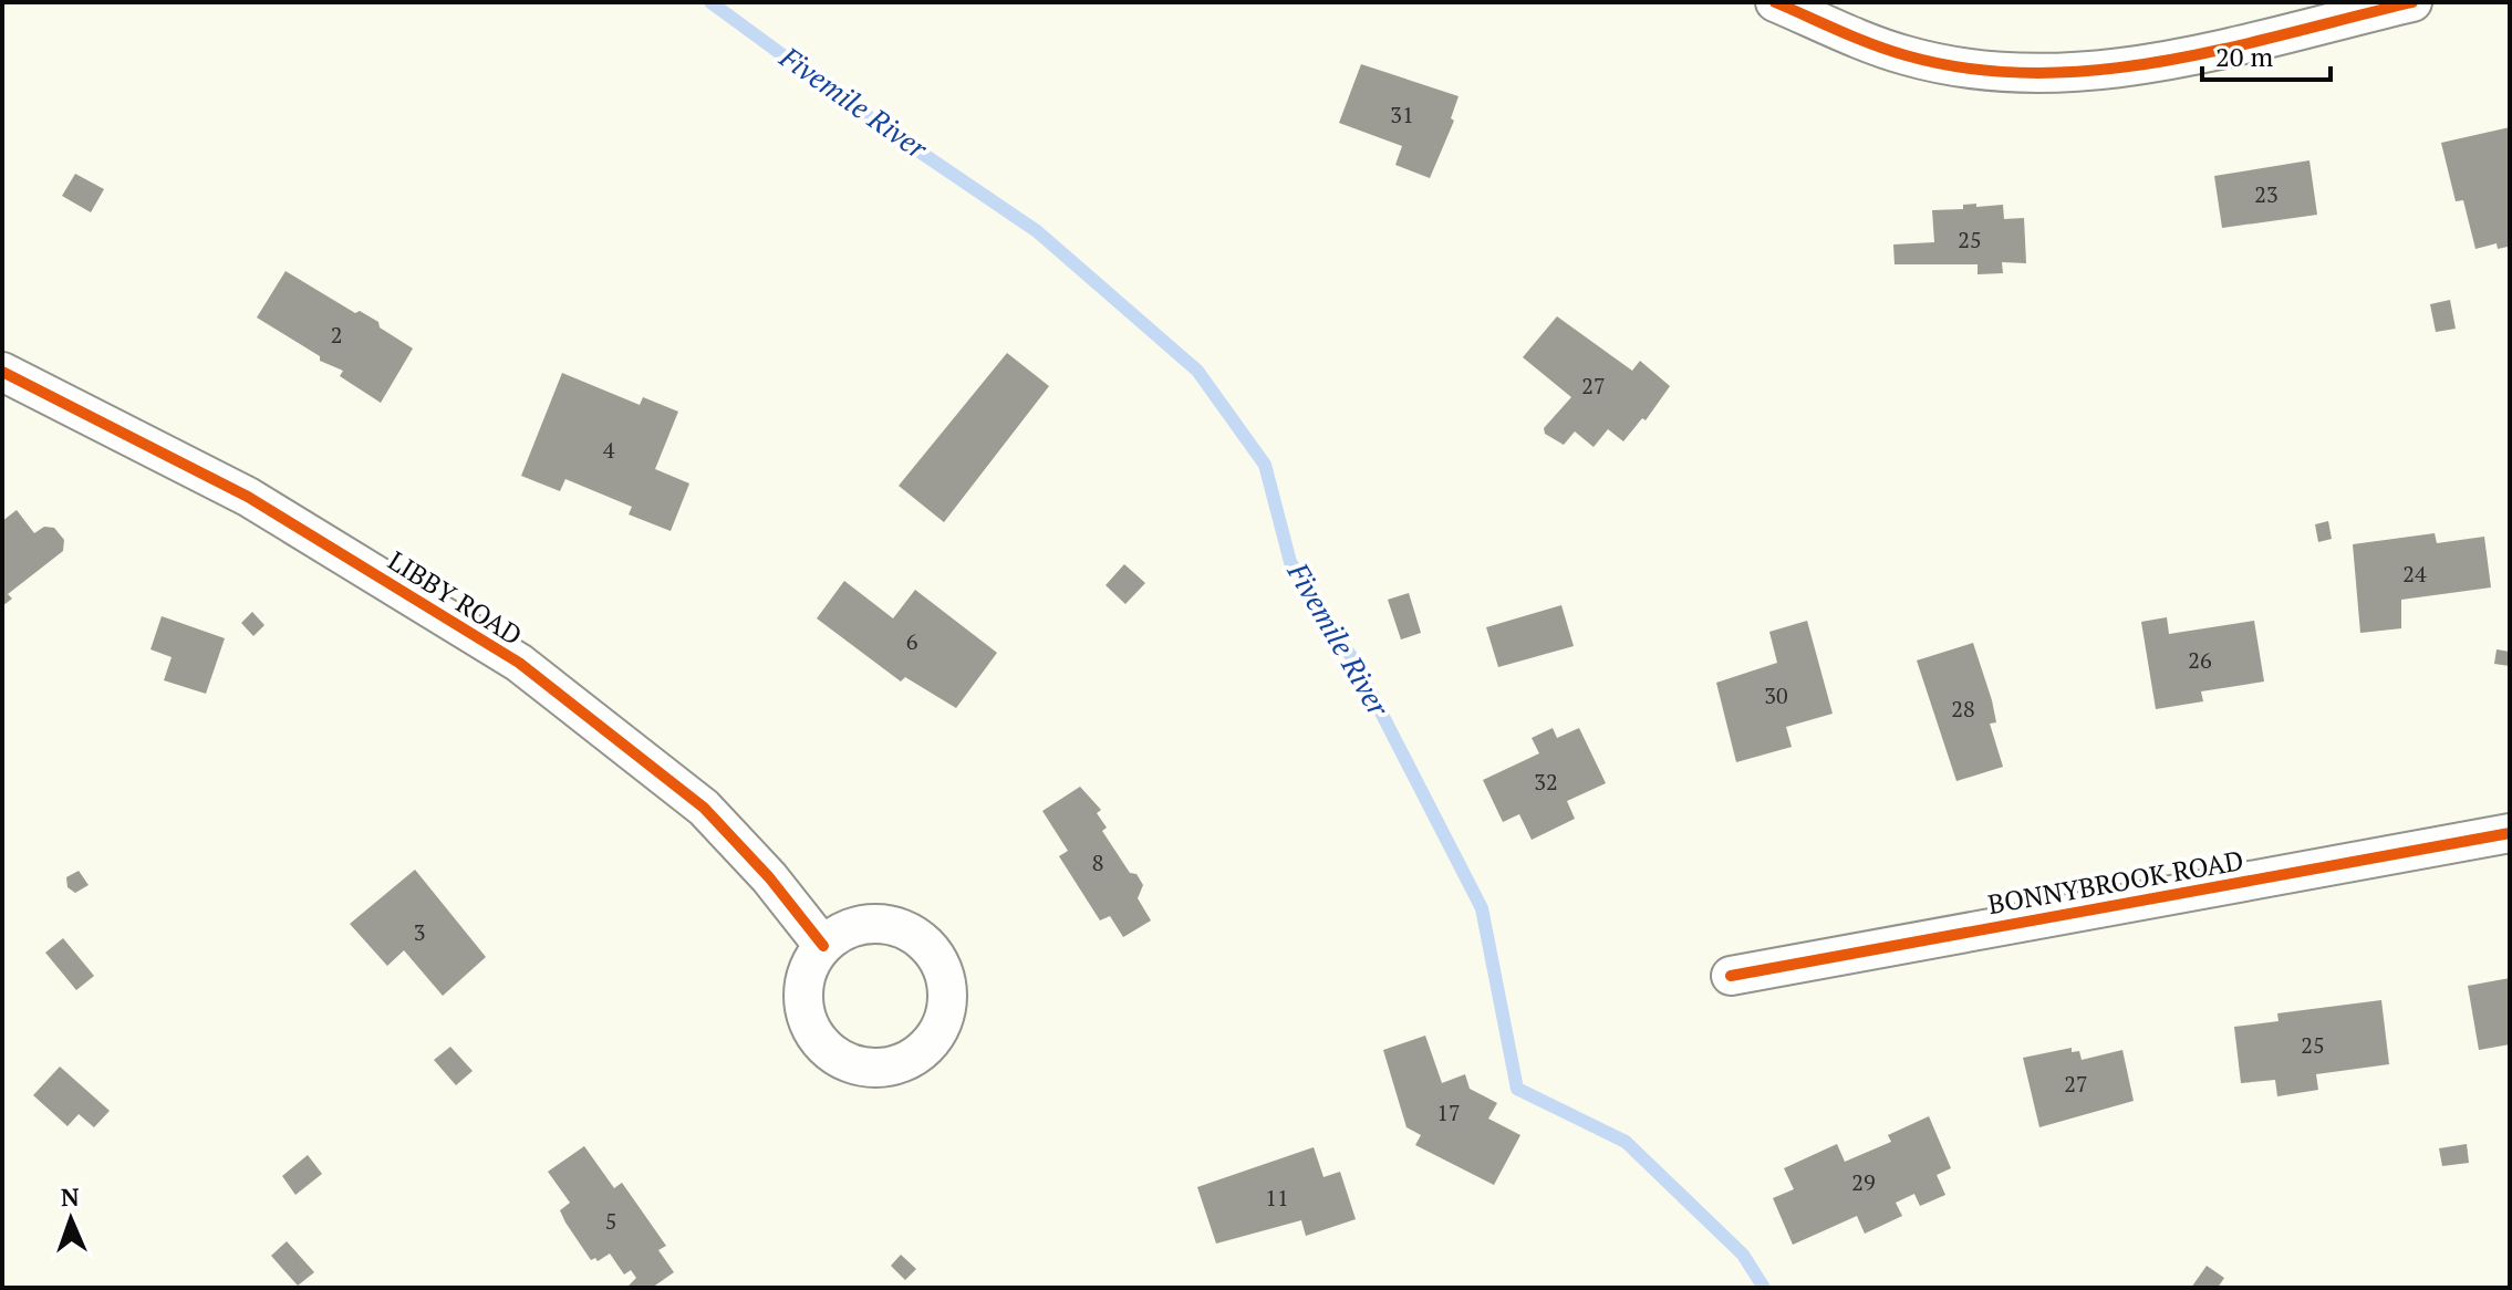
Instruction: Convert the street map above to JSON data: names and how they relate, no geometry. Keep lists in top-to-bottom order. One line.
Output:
{"streets":{"street":["LIBBY ROAD","BONNYBROOK ROAD"]},"water":["Fivemile River"],"house_numbers":["31","23","25","2","27","4","24","6","26","30","28","32","8","3","25","27","17","29","11","5"],"scale_bar":"20 m","north":"top"}
